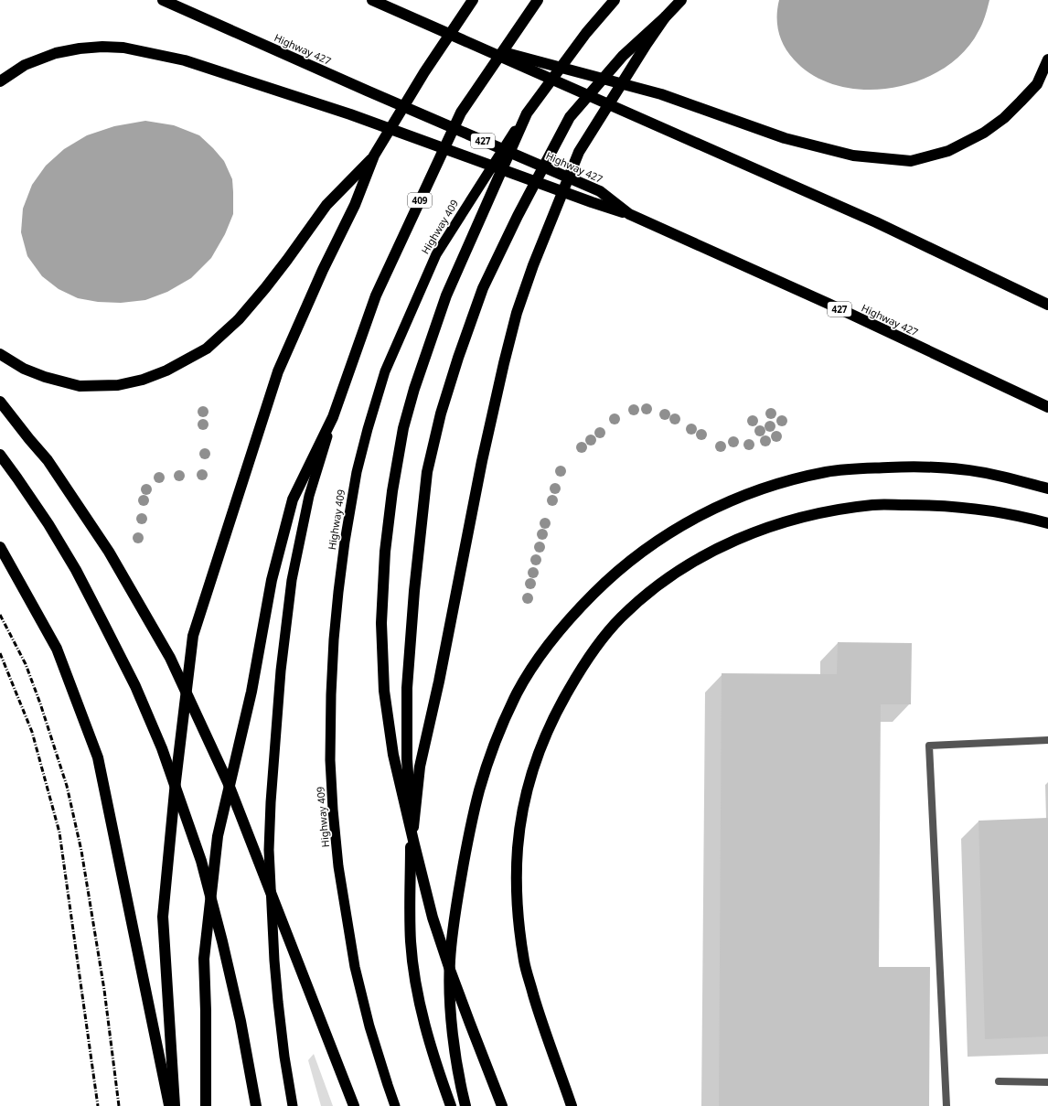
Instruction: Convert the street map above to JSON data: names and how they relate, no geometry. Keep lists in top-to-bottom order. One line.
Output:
{"streets":{"highway":["Highway 427","427","409","Highway 409"]}}
